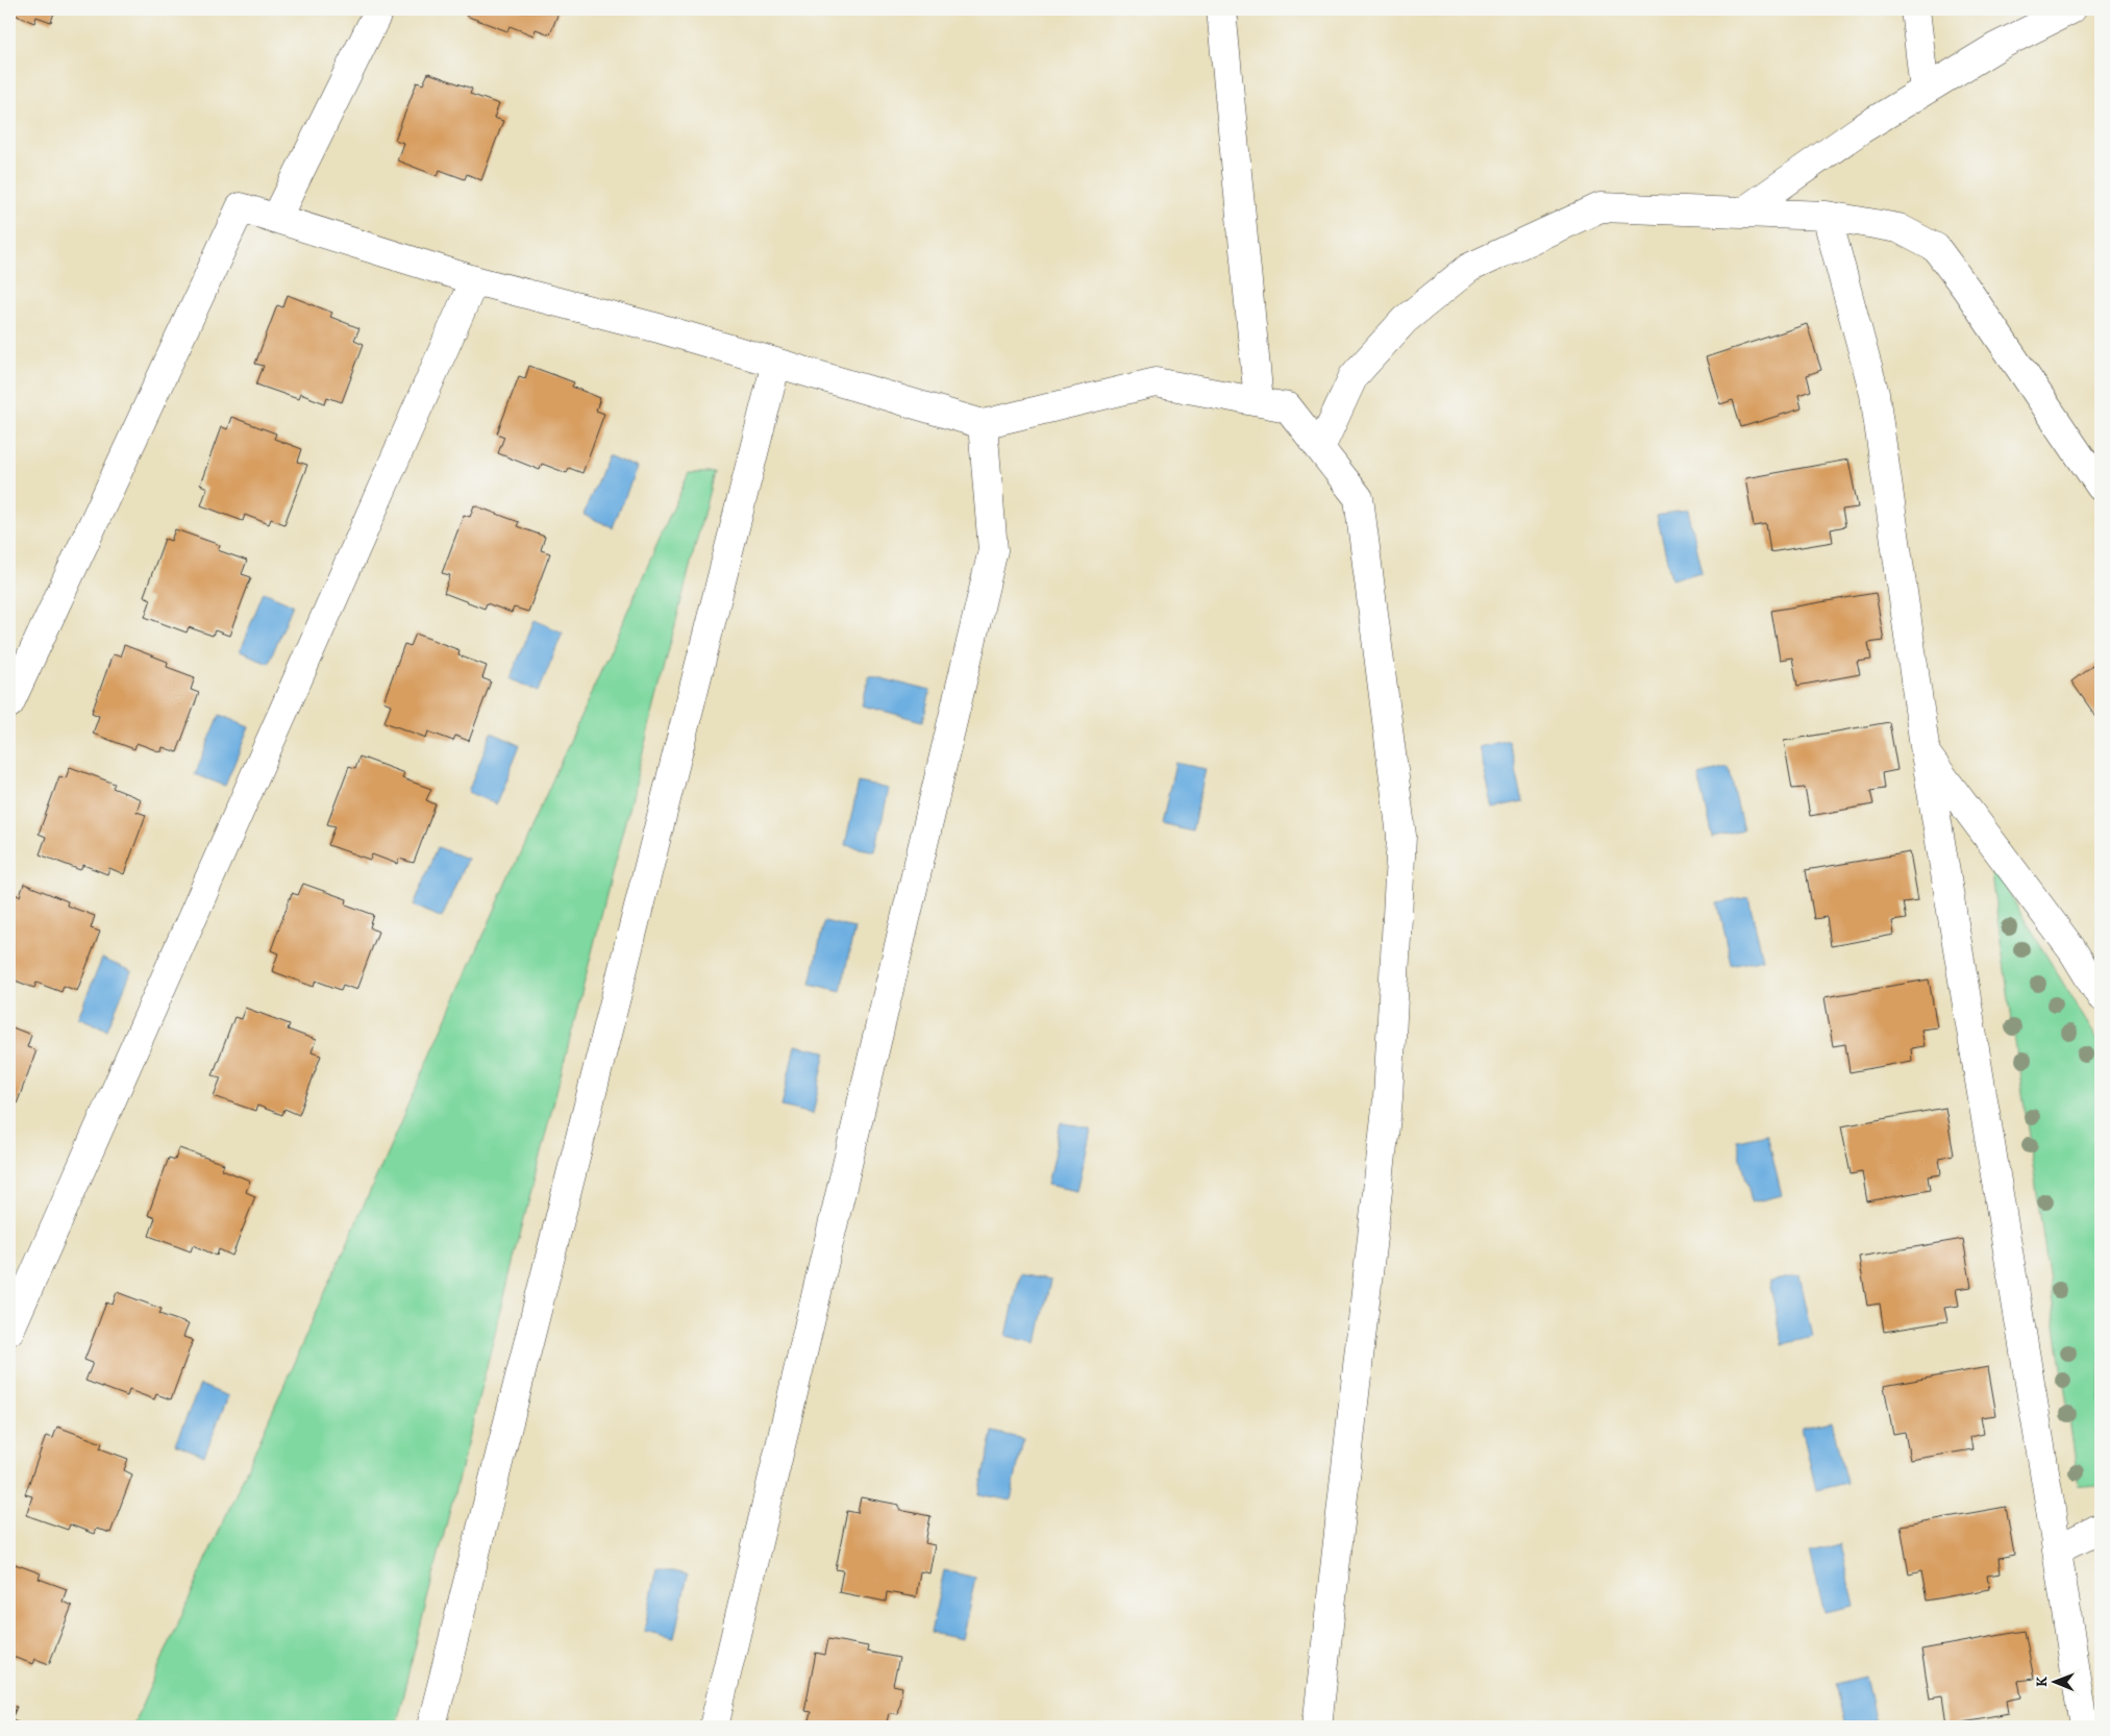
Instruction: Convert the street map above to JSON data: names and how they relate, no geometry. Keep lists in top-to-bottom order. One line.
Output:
{"north":"left"}
